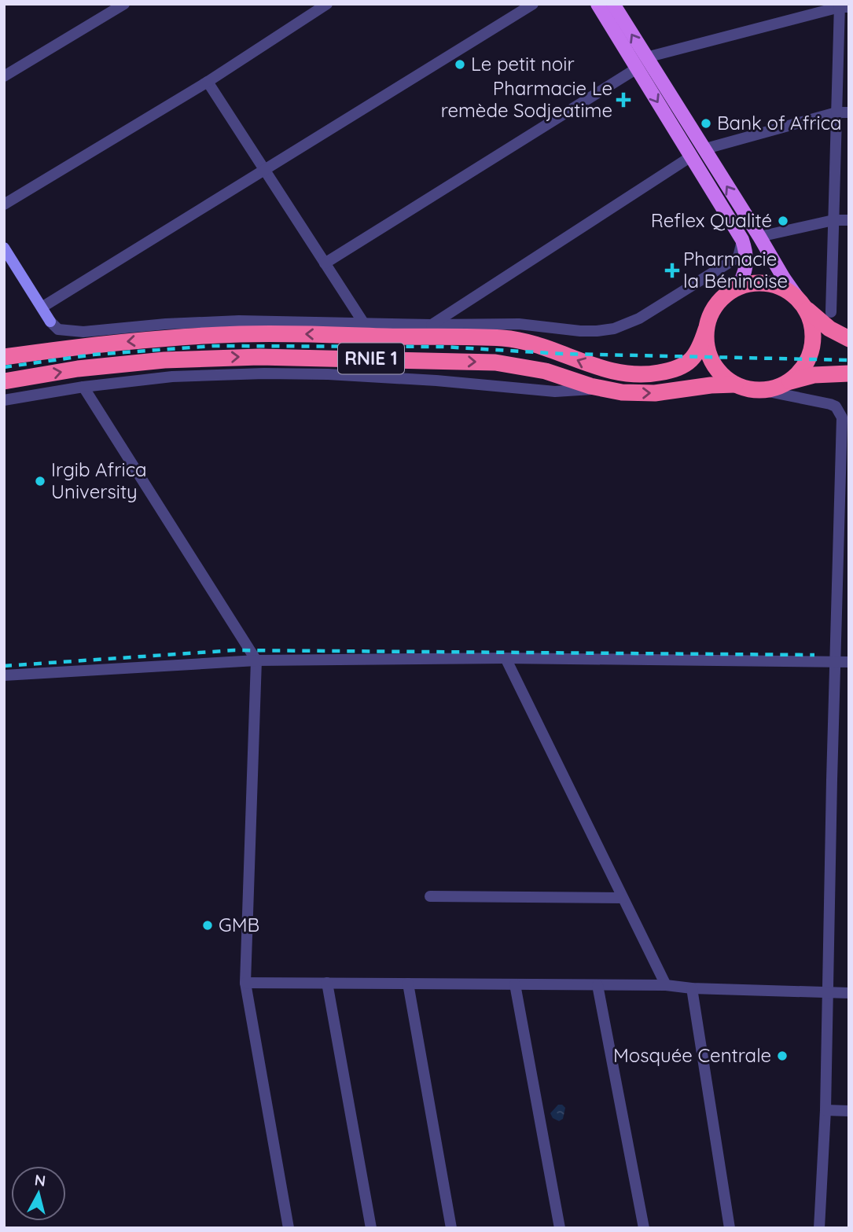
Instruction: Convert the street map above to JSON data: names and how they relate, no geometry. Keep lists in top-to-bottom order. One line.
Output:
{"streets":{"highway":["RNIE 1"]},"places":{"other":["Le petit noir","Bank of Africa","Reflex Qualité","Irgib Africa University","GMB","Mosquée Centrale"],"health":["Pharmacie Le remède Sodjeatime","Pharmacie la Béninoise"]},"north":"top"}
